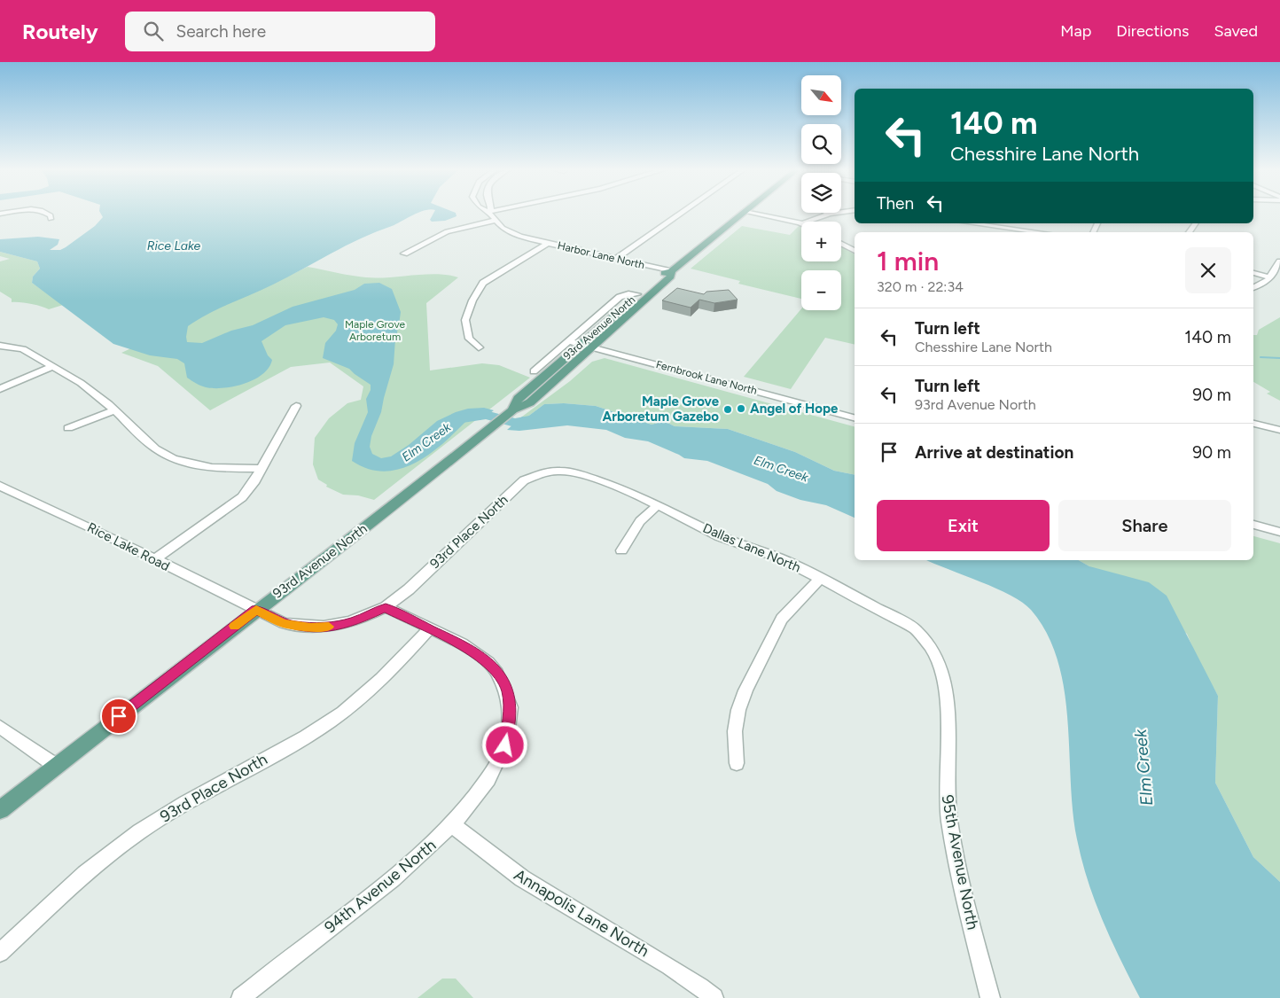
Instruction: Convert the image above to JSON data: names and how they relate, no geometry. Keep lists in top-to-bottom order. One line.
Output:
{"streets":{"main road":["93rd Avenue North"],"street":["Harbor Lane North","Fernbrook Lane North","93rd Place North","Rice Lake Road","Dallas Lane North","95th Avenue North","94th Avenue North","Annapolis Lane North"]},"crossings":[["Harbor Lane North","93rd Avenue North"],["93rd Avenue North","Fernbrook Lane North"],["93rd Avenue North","93rd Place North"],["93rd Avenue North","Rice Lake Road"],["93rd Place North","Rice Lake Road"],["93rd Place North","Dallas Lane North"],["93rd Place North","94th Avenue North"],["Dallas Lane North","95th Avenue North"],["94th Avenue North","Annapolis Lane North"]],"water":["Rice Lake","Elm Creek"],"parks":["Maple Grove Arboretum"],"places":["Angel of Hope","Maple Grove Arboretum Gazebo"],"north":"bottom right","page":{"header":"Routely","search":"Search here","nav":["Map","Directions","Saved"],"map_buttons":["+","−"],"turn":["140 m","Chesshire Lane North"],"then":"Then","heading":["1 min","320 m · 22:34"],"list":[{"name":"Turn left","note":"Chesshire Lane North","value":"140 m"},{"name":"Turn left","note":"93rd Avenue North","value":"90 m"},{"name":"Arrive at destination","value":"90 m"}],"buttons":["Exit","Share"]}}
